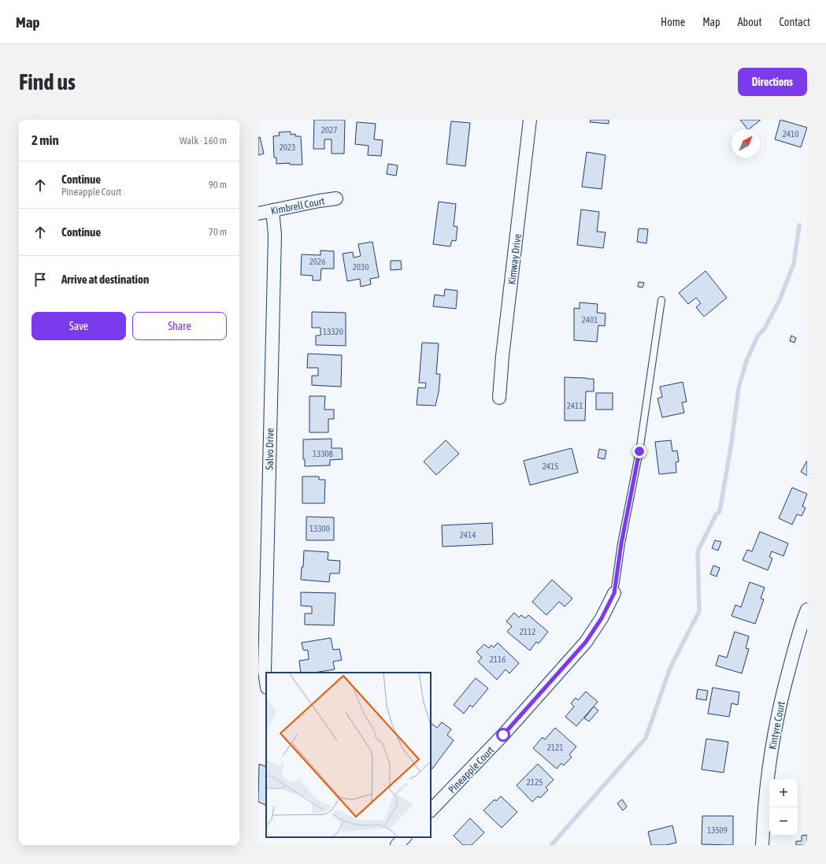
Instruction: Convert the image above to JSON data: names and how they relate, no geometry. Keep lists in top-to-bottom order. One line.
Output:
{"streets":{"street":["Kimbrell Court","Kimway Drive","Salvo Drive","Kintyre Court","Pineapple Court"]},"crossings":[["Kimbrell Court","Salvo Drive"]],"house_numbers":["2027","2410","2023","2026","2030","2401","13320","2411","13308","2415","13300","2414","2112","2116","2121","2125","13509"],"north":"top right","page":{"header":"Map","nav":["Home","Map","About","Contact"],"buttons":["Directions",["Save","Share"]],"title":"Find us","heading":["2 min","Walk · 160 m"],"list":[["Continue","Pineapple Court","90 m"],["Continue","70 m"],"Arrive at destination"],"map_buttons":["+","−"]}}
